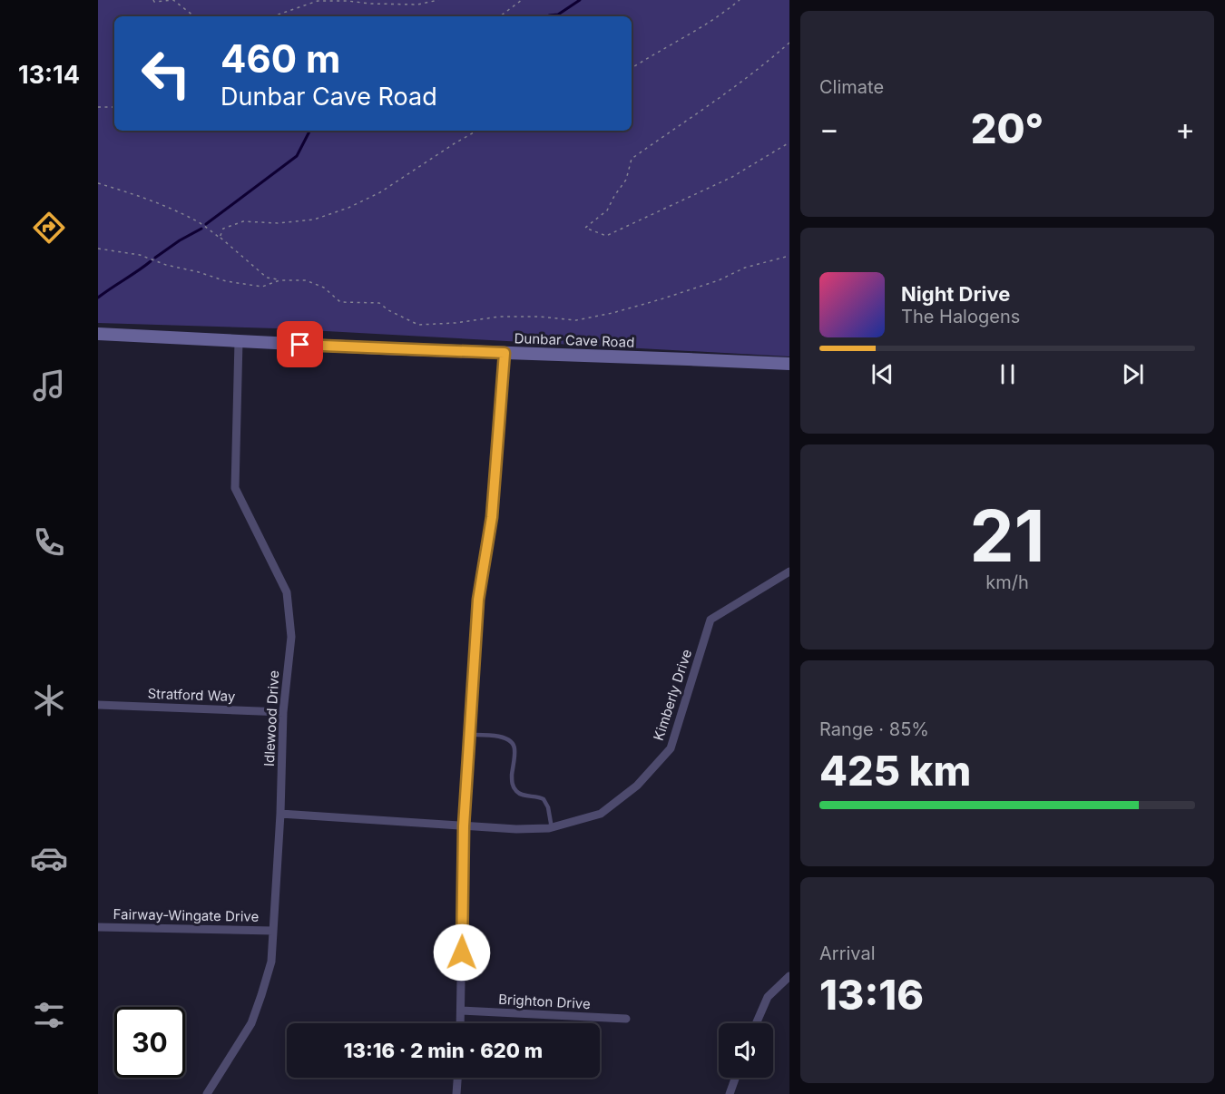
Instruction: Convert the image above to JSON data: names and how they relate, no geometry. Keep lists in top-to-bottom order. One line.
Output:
{"streets":{"main road":["Dunbar Cave Road"],"street":["Stratford Way","Kimberly Drive","Idlewood Drive","Fairway-Wingate Drive","Brighton Drive"]},"crossings":[["Dunbar Cave Road","Idlewood Drive"],["Stratford Way","Idlewood Drive"],["Kimberly Drive","Idlewood Drive"],["Idlewood Drive","Fairway-Wingate Drive"]],"page":{"tabs":"13:14","tile":["Climate",["21","km/h"],["Range · 85%","425 km"],["Arrival","13:16"]],"turn":["460 m","Dunbar Cave Road"],"heat":["−","20°","+"],"song":["Night Drive","The Halogens"],"limit":"30","trip":"13:16 · 2 min · 620 m"}}
